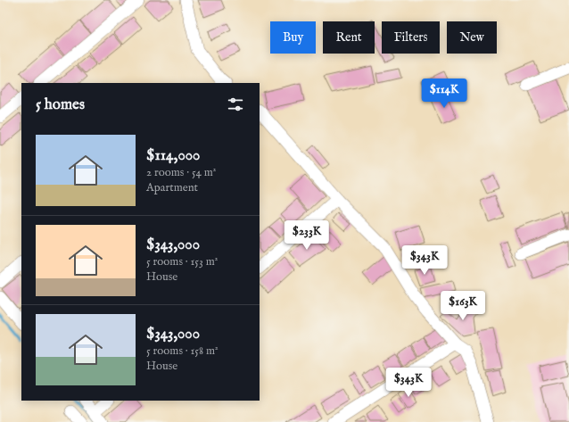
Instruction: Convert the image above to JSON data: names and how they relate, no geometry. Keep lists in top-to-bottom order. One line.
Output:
{"page":{"chip":["Buy","Rent","Filters","New"],"price":["$114K","$233K","$343K","$163K","$343K"],"heading":"5 homes","list":[{"name":"$114,000","note":"2 rooms · 54 m² · Apartment"},{"name":"$343,000","note":"5 rooms · 153 m² · House"},{"name":"$343,000","note":"5 rooms · 158 m² · House"}]}}
